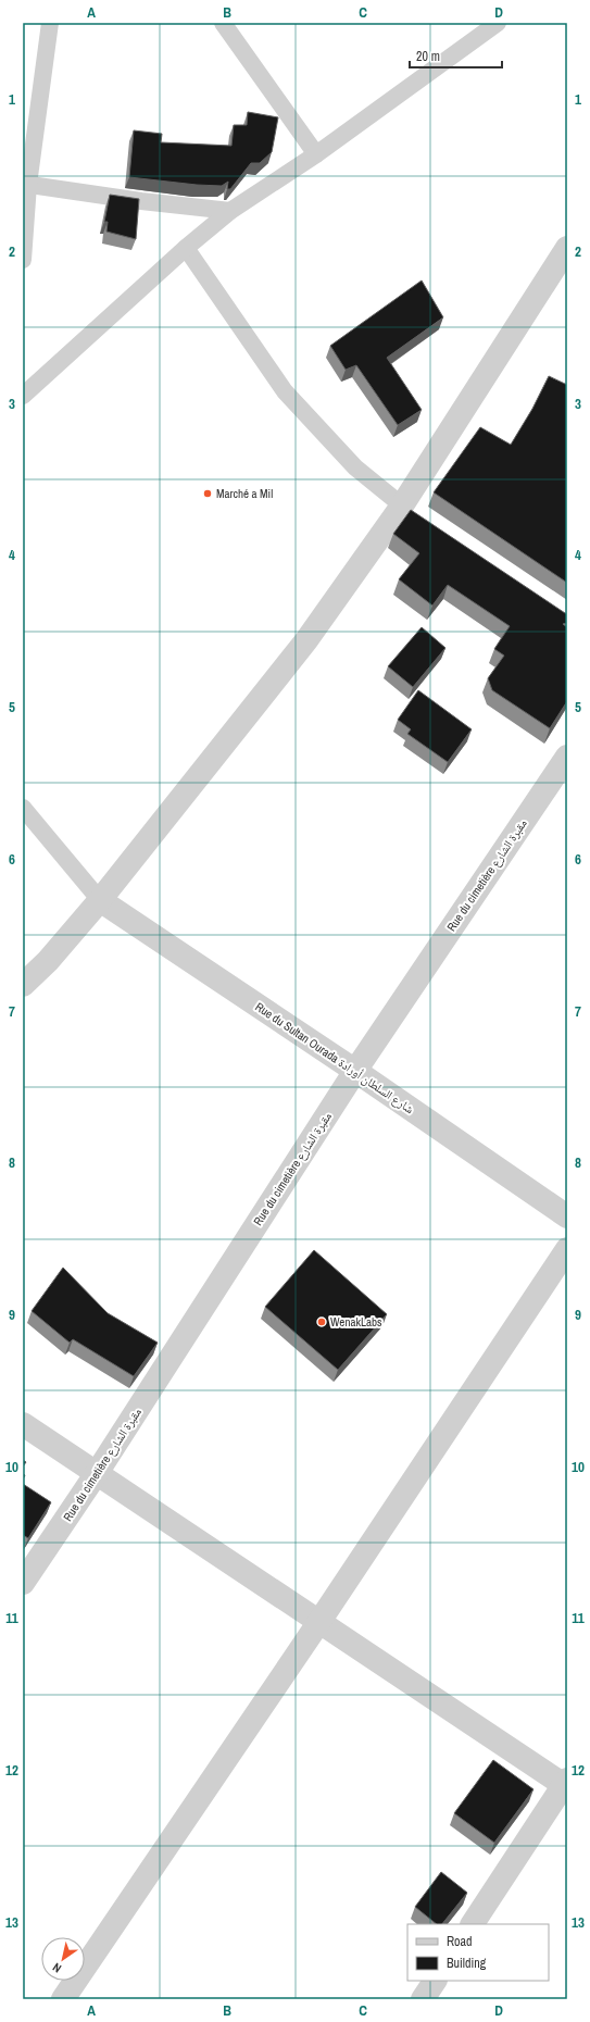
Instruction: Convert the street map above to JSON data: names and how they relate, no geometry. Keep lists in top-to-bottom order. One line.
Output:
{"streets":{"street":["Rue du cimetière مقبرة الشارع","Rue du Sultan Ourada شارع السلطان أورادة"]},"crossings":[["Rue du cimetière مقبرة الشارع","Rue du Sultan Ourada شارع السلطان أورادة"]],"places":["Marché a Mil","WenakLabs"],"legend":["Road","Building"],"scale_bar":"20 m","north":"bottom left","grid":{"columns":["A","B","C","D"],"rows":["1","2","3","4","5","6","7","8","9","10","11","12","13"]}}
